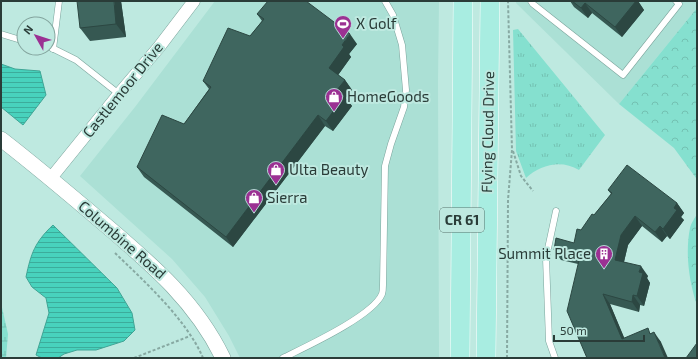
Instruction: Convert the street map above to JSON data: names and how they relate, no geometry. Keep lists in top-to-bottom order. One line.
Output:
{"streets":{"main road":["Flying Cloud Drive","CR 61"],"street":["Castlemoor Drive","Columbine Road"]},"crossings":[["Castlemoor Drive","Columbine Road"]],"places":{"sports":["X Golf"],"shop":["HomeGoods","Ulta Beauty","Sierra"],"building":["Summit Place"]},"scale_bar":"50 m","north":"top left"}
